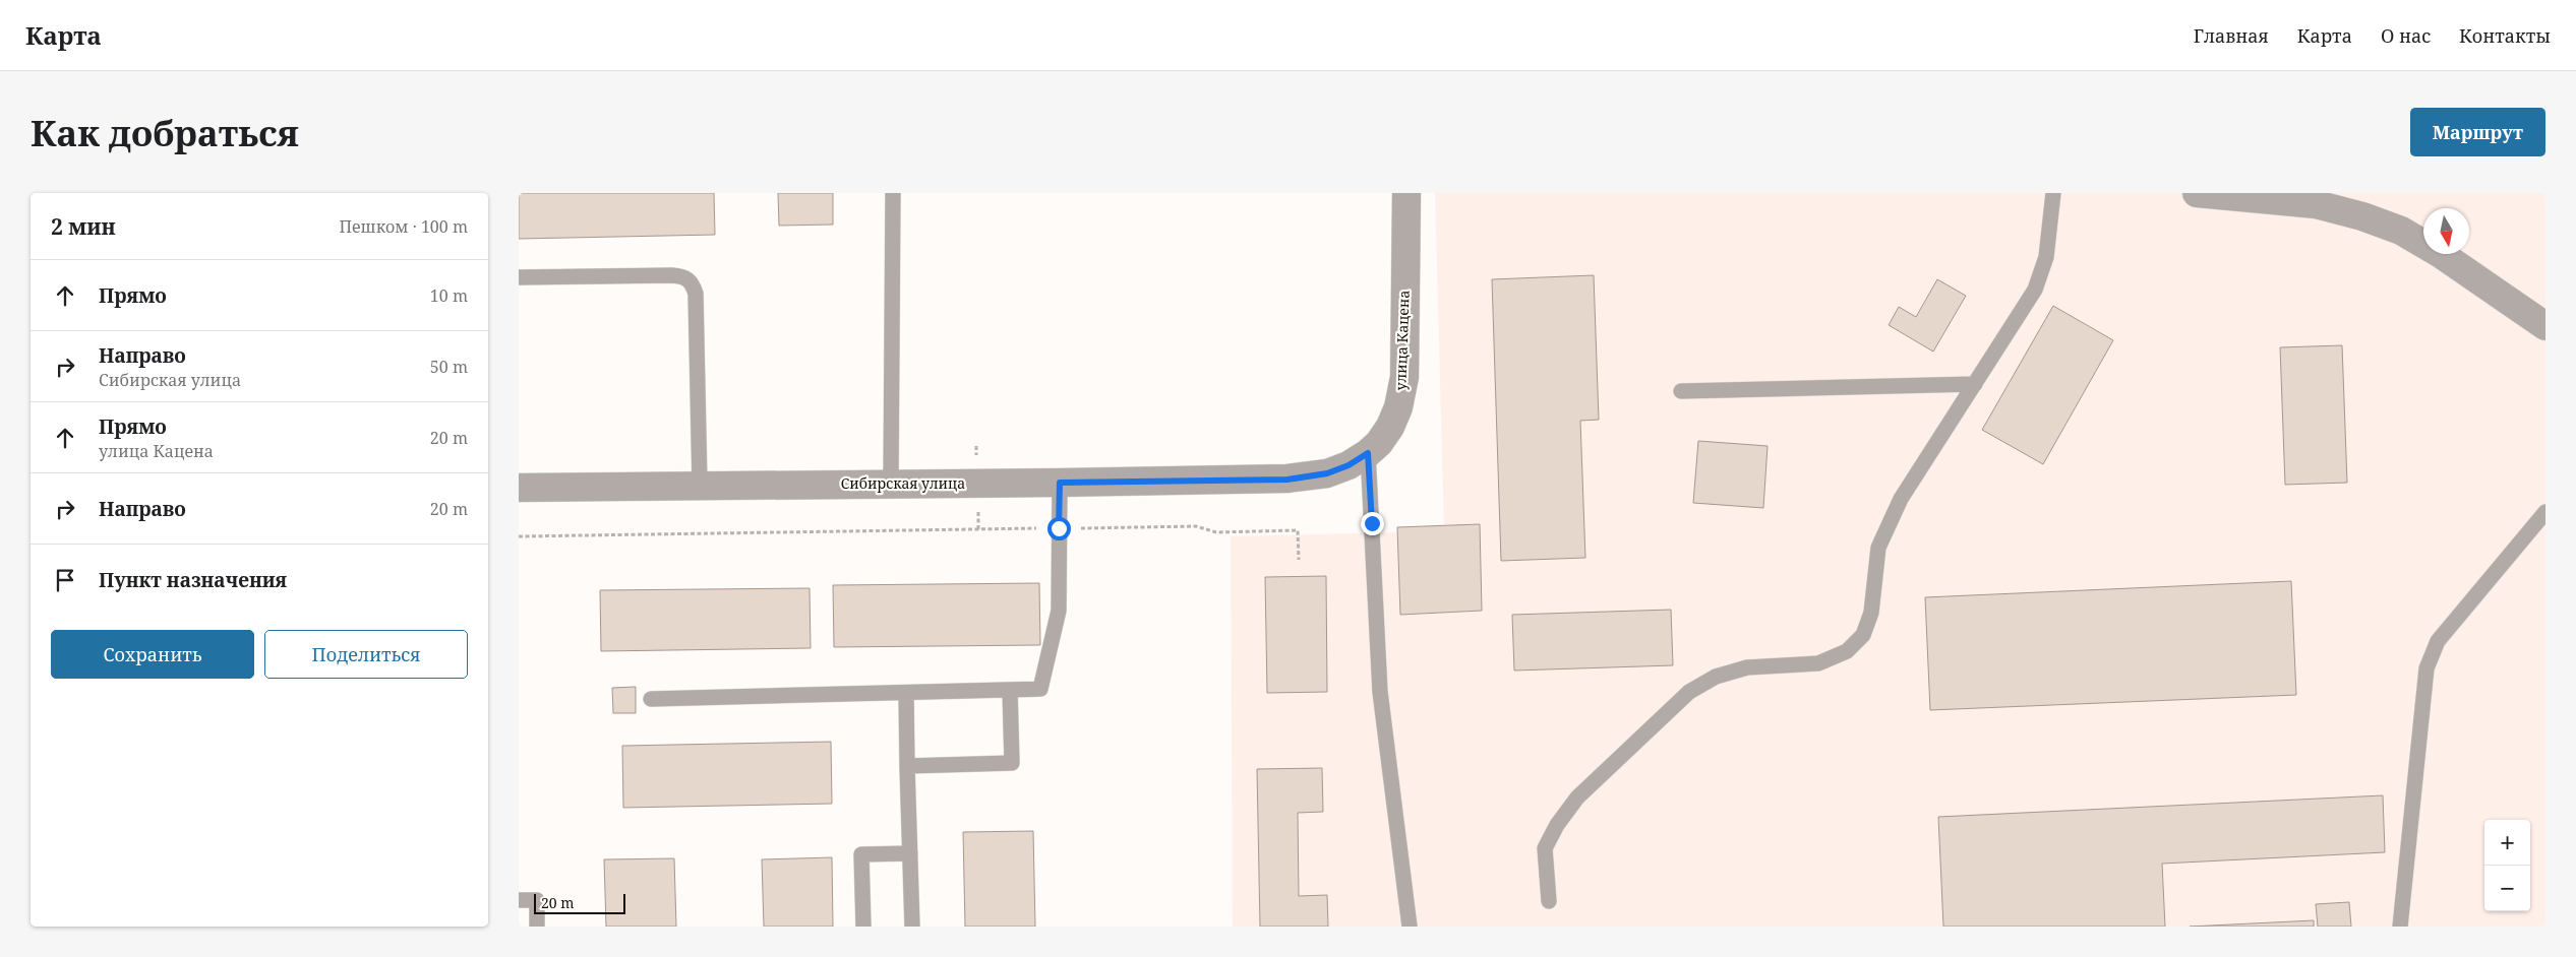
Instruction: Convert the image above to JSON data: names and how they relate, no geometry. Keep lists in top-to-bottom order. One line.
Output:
{"streets":{"street":["улица Кацена","Сибирская улица"]},"crossings":[["улица Кацена","Сибирская улица"]],"scale_bar":"20 m","north":"bottom","page":{"header":"Карта","nav":["Главная","Карта","О нас","Контакты"],"buttons":["Маршрут",["Сохранить","Поделиться"]],"title":"Как добраться","heading":["2 мин","Пешком · 100 m"],"list":[["Прямо","10 m"],["Направо","Сибирская улица","50 m"],["Прямо","улица Кацена","20 m"],["Направо","20 m"],"Пункт назначения"],"map_buttons":["+","−"],"scale":"20 m"}}
